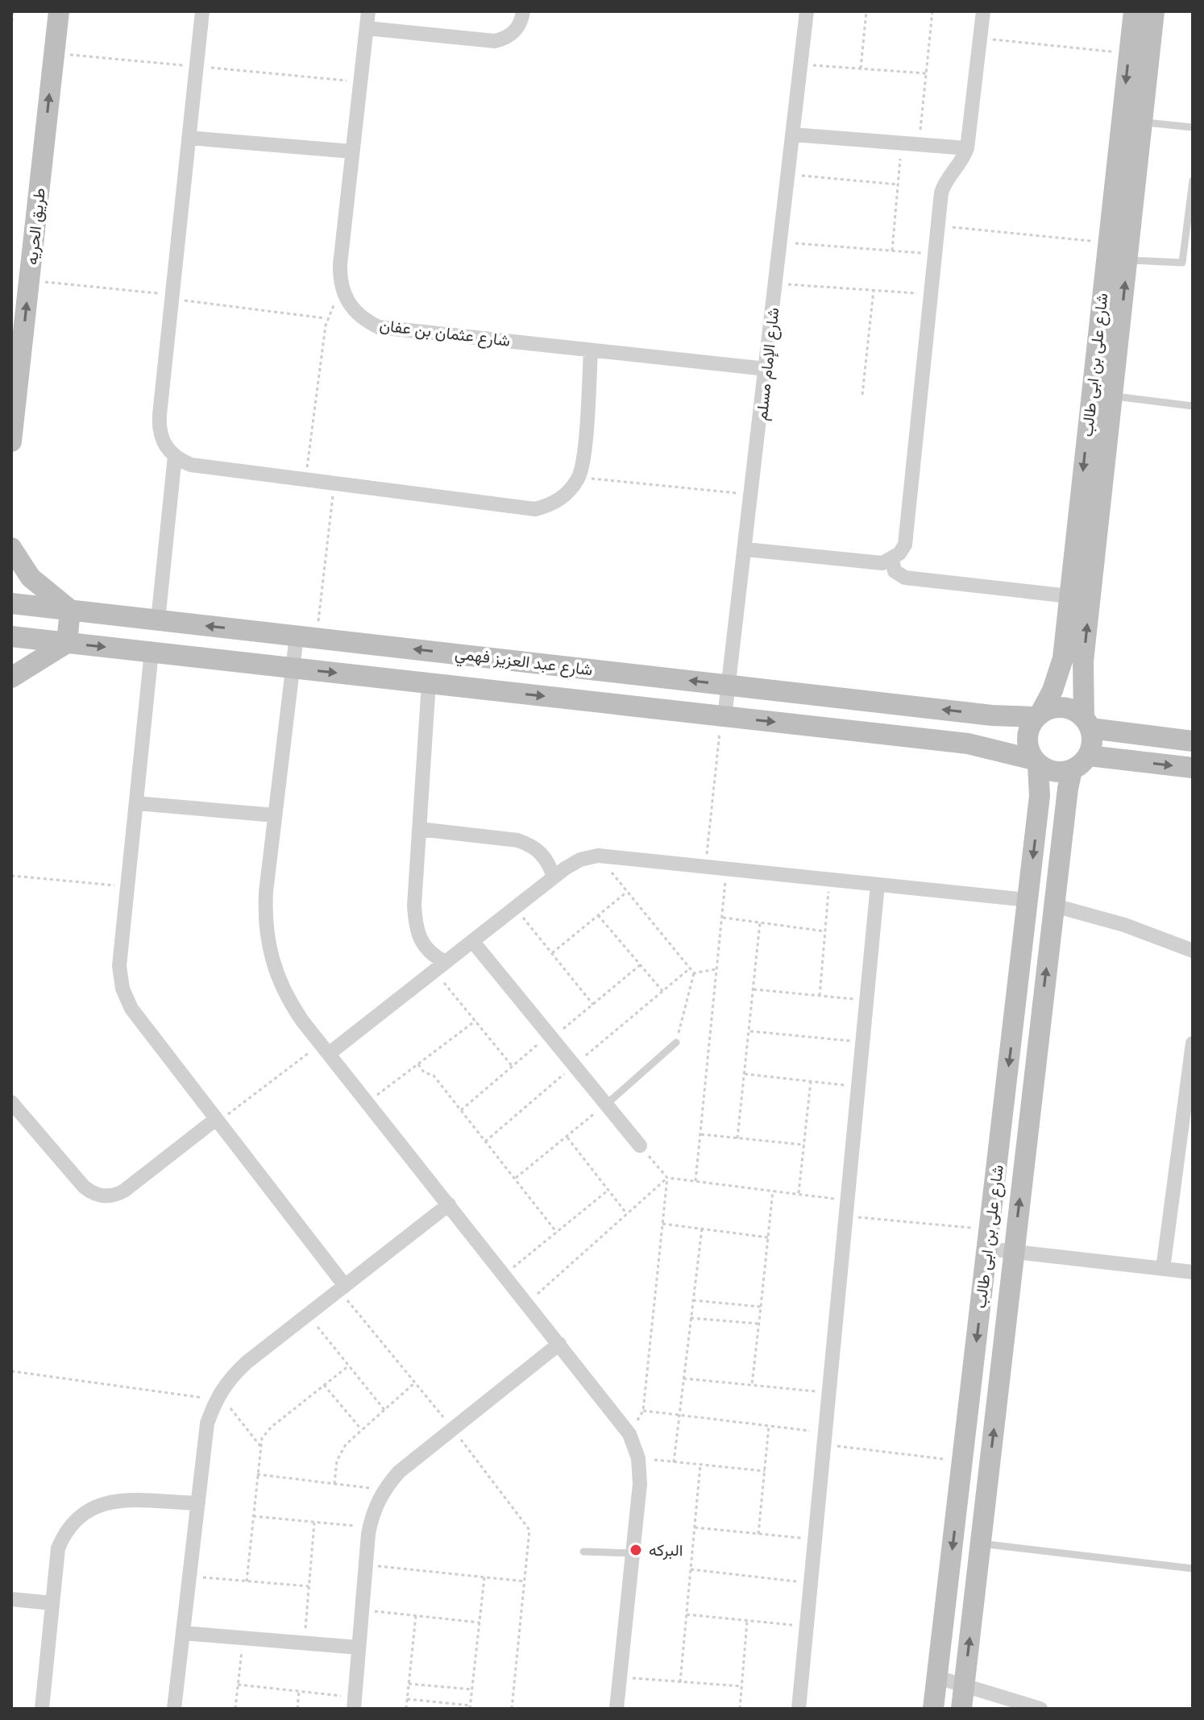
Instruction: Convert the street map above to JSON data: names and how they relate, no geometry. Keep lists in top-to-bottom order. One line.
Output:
{"streets":{"street":["طريق الحريه","شارع عثمان بن عفان","شارع الإمام مسلم","شارع على بن ابى طالب","شارع عبد العزيز فهمي"]},"crossings":[["شارع عثمان بن عفان","شارع الإمام مسلم"],["شارع الإمام مسلم","شارع عبد العزيز فهمي"],["شارع على بن ابى طالب","شارع عبد العزيز فهمي"]],"places":["البركه"]}
